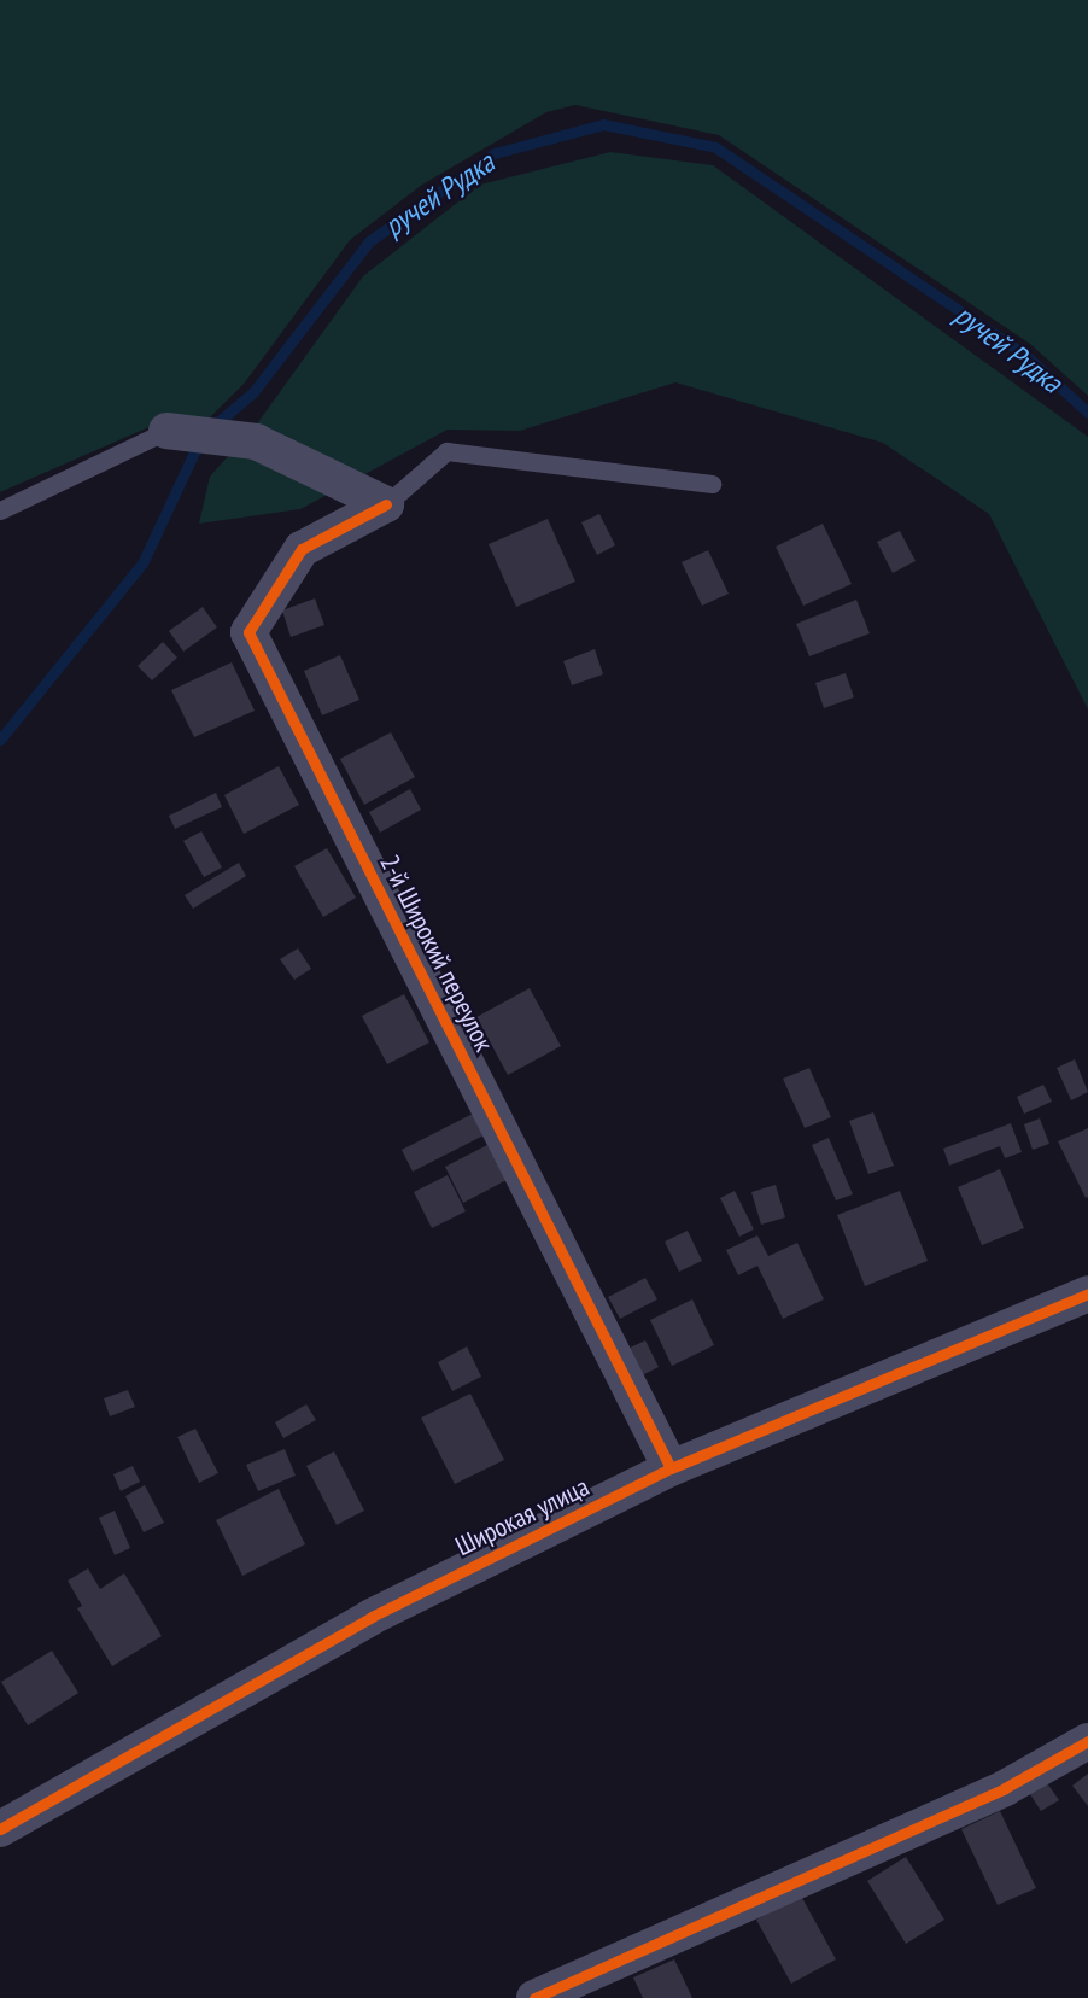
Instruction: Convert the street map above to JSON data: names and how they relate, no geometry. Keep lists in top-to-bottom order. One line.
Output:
{"streets":{"street":["2-й Широкий переулок","Широкая улица"]},"crossings":[["2-й Широкий переулок","Широкая улица"]],"water":["ручей Рудка"]}
